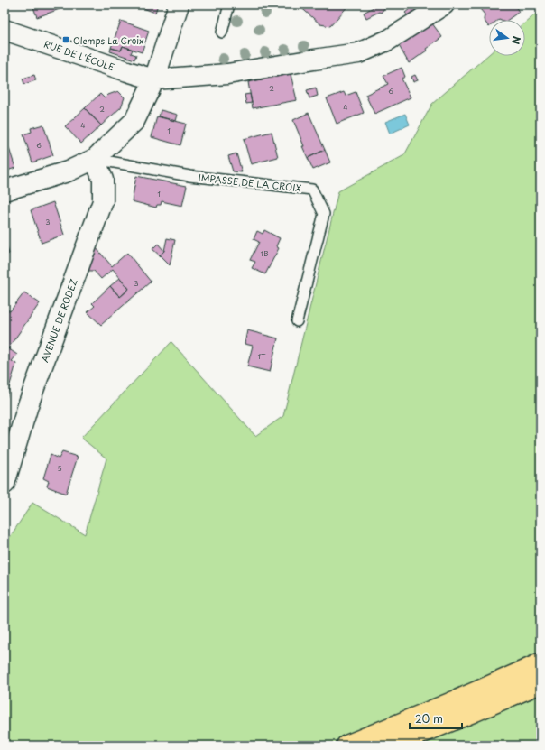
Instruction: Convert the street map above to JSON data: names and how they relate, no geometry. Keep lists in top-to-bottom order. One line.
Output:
{"streets":{"street":["RUE DE L'ÉCOLE","AVENUE DE RODEZ"],"lane":["IMPASSE DE LA CROIX"]},"crossings":[["IMPASSE DE LA CROIX","AVENUE DE RODEZ"]],"places":{"transit":["Olemps La Croix"]},"house_numbers":["2","6","4","2","4","1","6","1","3","1B","3","1T","5"],"scale_bar":"20 m","north":"right"}
